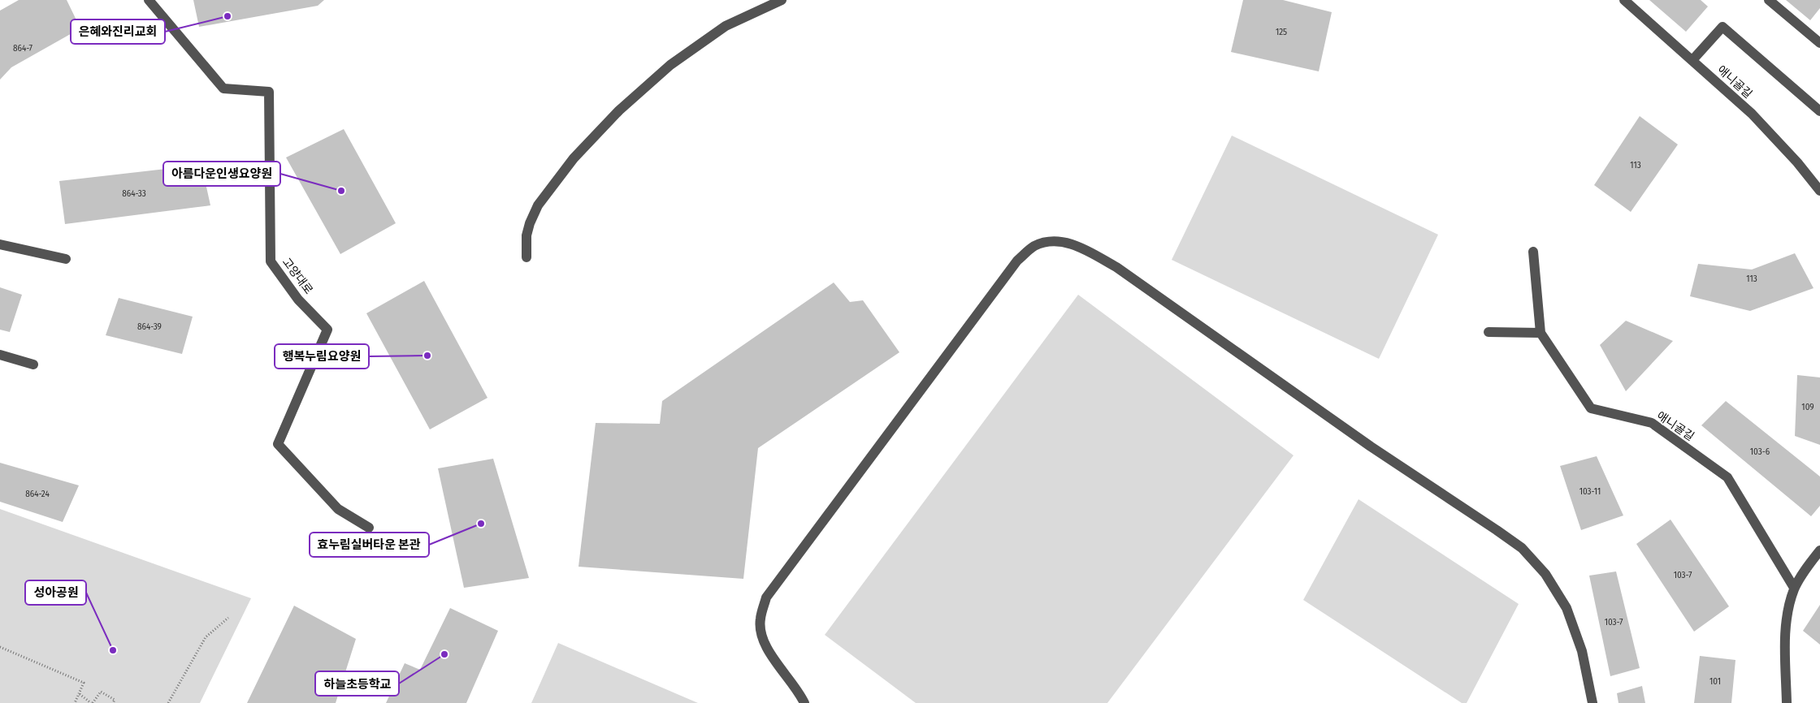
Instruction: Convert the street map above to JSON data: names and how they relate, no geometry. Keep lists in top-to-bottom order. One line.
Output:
{"streets":{"street":["애니골길","고양대로"]},"places":["은혜와진리교회","아름다운인생요양원","행복누림요양원","효누림실버타운 본관","성아공원","하늘초등학교"],"house_numbers":["125","864-7","113","864-33","113","864-39","109","103-6","103-11","864-24","103-7","103-7","101"]}
